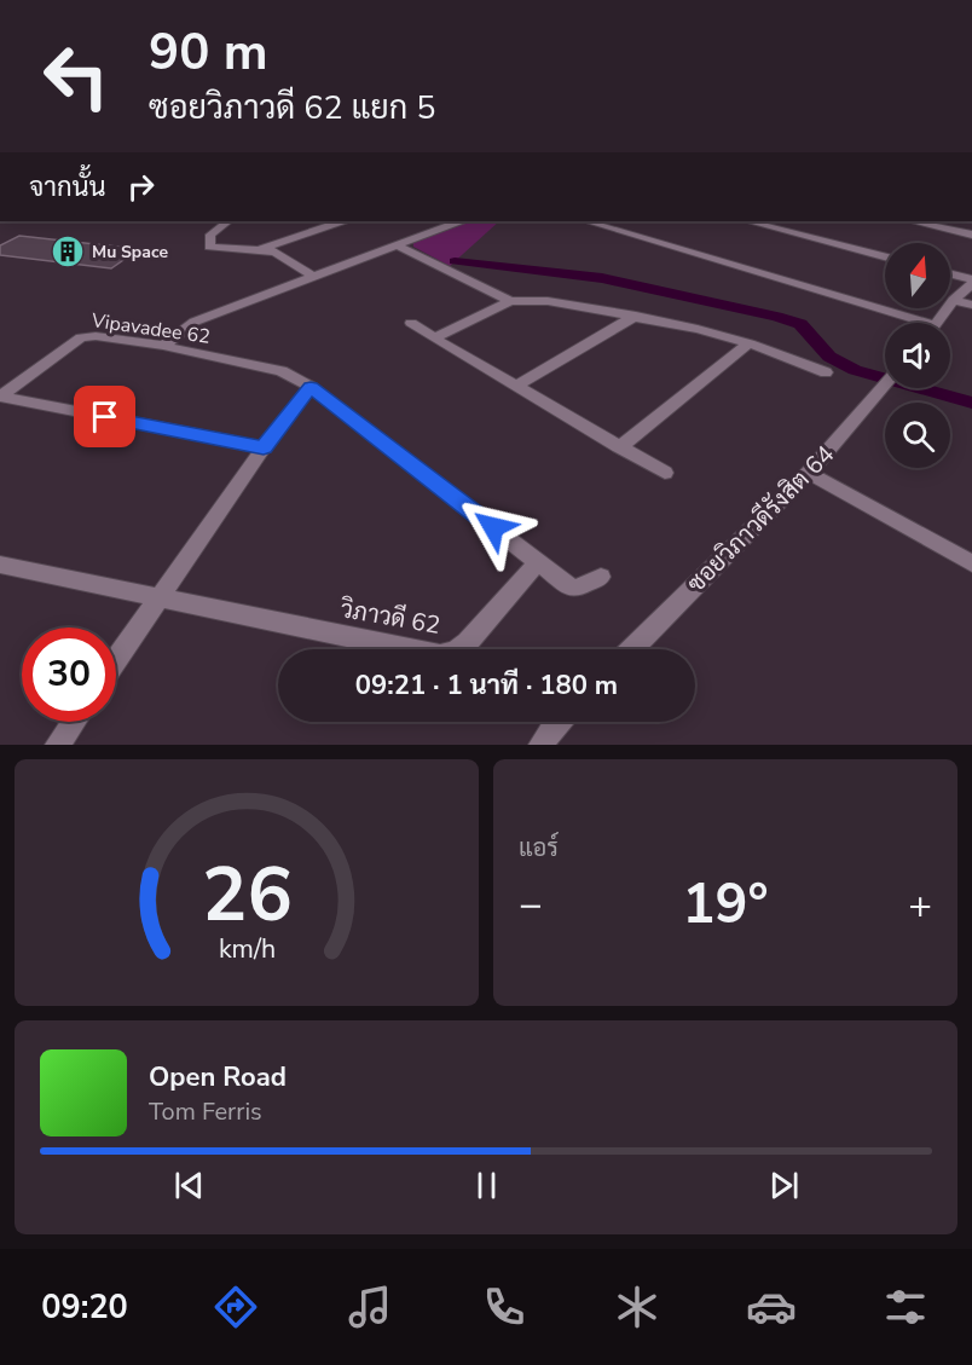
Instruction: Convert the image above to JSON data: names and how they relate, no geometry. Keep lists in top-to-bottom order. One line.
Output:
{"streets":{"street":["Vipavadee 62","ซอยวิภาวดีรังสิต 64","วิภาวดี 62"]},"places":{"building":["Mu Space"]},"north":"top","page":{"turn":["90 m","ซอยวิภาวดี 62 แยก 5"],"then":"จากนั้น","limit":"30","trip":"09:21 · 1 นาที · 180 m","tile":"แอร์","heat":["−","19°","+"],"song":["Open Road","Tom Ferris"],"tabs":"09:20","gauge":["26","km/h"]}}
